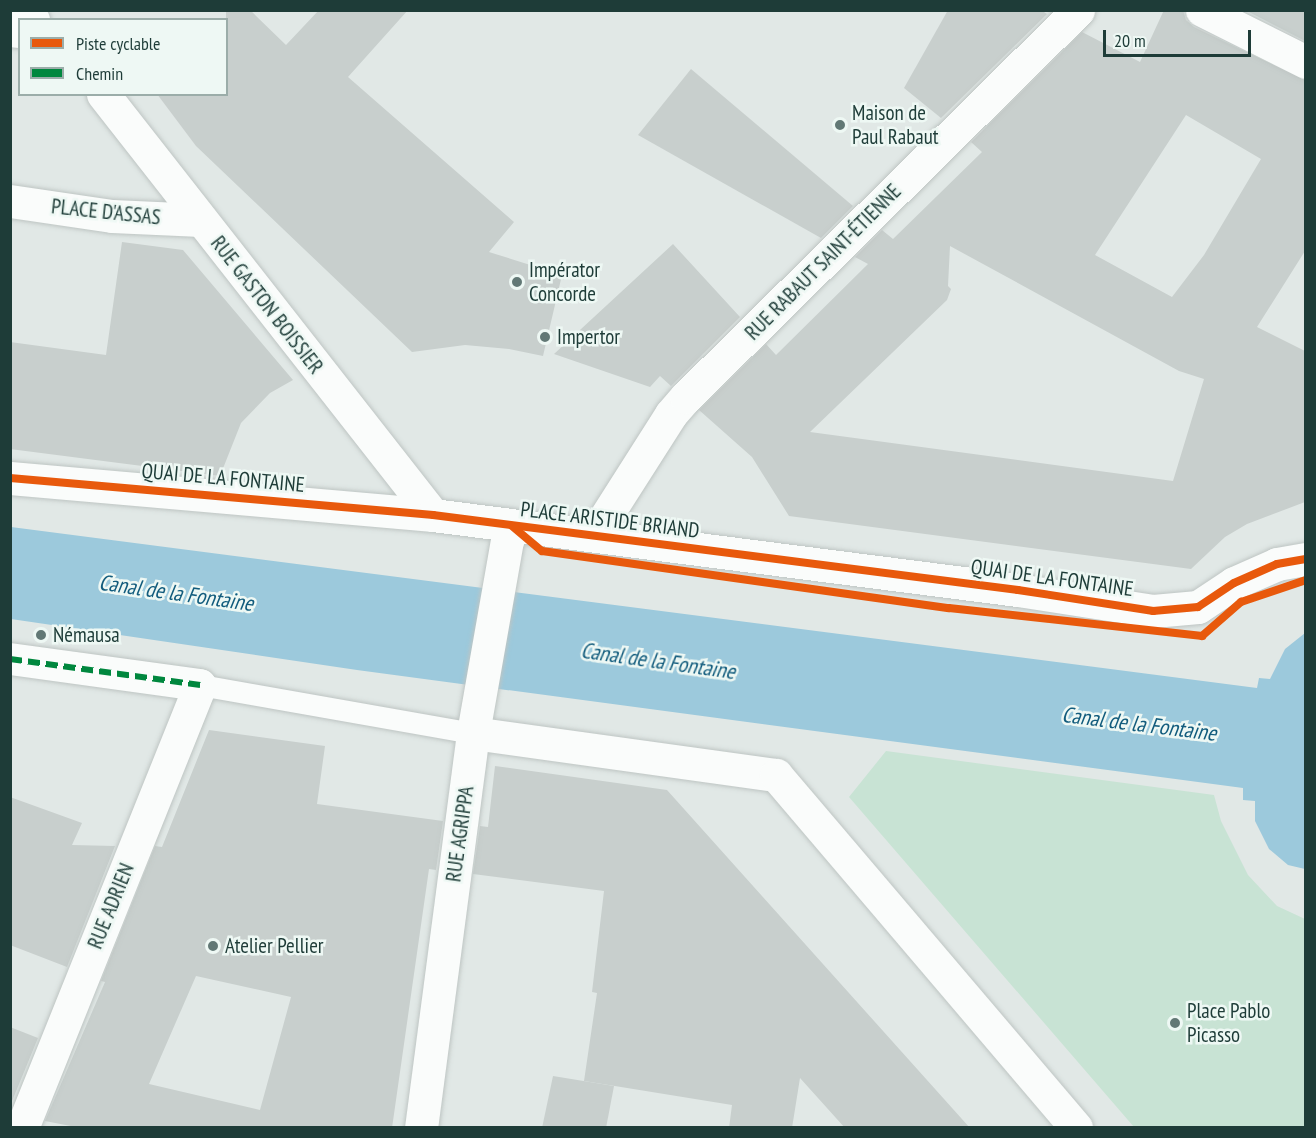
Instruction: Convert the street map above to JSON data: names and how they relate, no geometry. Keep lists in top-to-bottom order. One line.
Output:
{"streets":{"street":["PLACE D'ASSAS","RUE RABAUT SAINT-ÉTIENNE","RUE GASTON BOISSIER","QUAI DE LA FONTAINE","PLACE ARISTIDE BRIAND","RUE AGRIPPA","RUE ADRIEN"]},"crossings":[["PLACE D'ASSAS","RUE GASTON BOISSIER"],["RUE RABAUT SAINT-ÉTIENNE","PLACE ARISTIDE BRIAND"],["RUE GASTON BOISSIER","QUAI DE LA FONTAINE"],["RUE GASTON BOISSIER","PLACE ARISTIDE BRIAND"],["QUAI DE LA FONTAINE","PLACE ARISTIDE BRIAND"],["PLACE ARISTIDE BRIAND","RUE AGRIPPA"]],"water":["Canal de la Fontaine"],"places":["Maison de Paul Rabaut","Impérator Concorde","Impertor","Némausa","Atelier Pellier","Place Pablo Picasso"],"legend":["Piste cyclable","Chemin"],"scale_bar":"20 m"}
